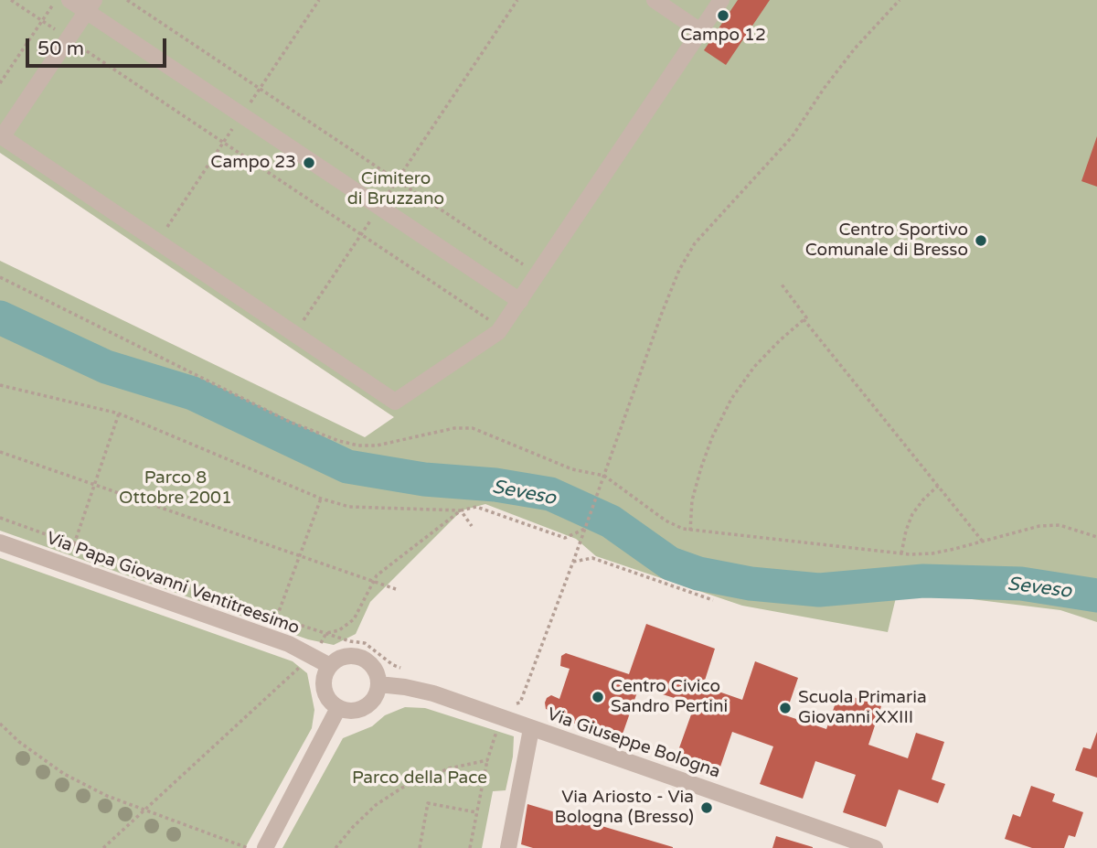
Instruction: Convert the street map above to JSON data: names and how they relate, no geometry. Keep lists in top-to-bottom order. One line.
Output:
{"streets":{"street":["Via Papa Giovanni Ventitreesimo","Via Giuseppe Bologna"]},"crossings":[["Via Papa Giovanni Ventitreesimo","Via Giuseppe Bologna"]],"water":["Seveso"],"parks":["Cimitero di Bruzzano","Parco 8 Ottobre 2001","Parco della Pace"],"places":["Campo 12","Campo 23","Centro Sportivo Comunale di Bresso","Centro Civico Sandro Pertini","Scuola Primaria Giovanni XXIII","Via Ariosto - Via Bologna (Bresso)"],"scale_bar":"50 m"}
